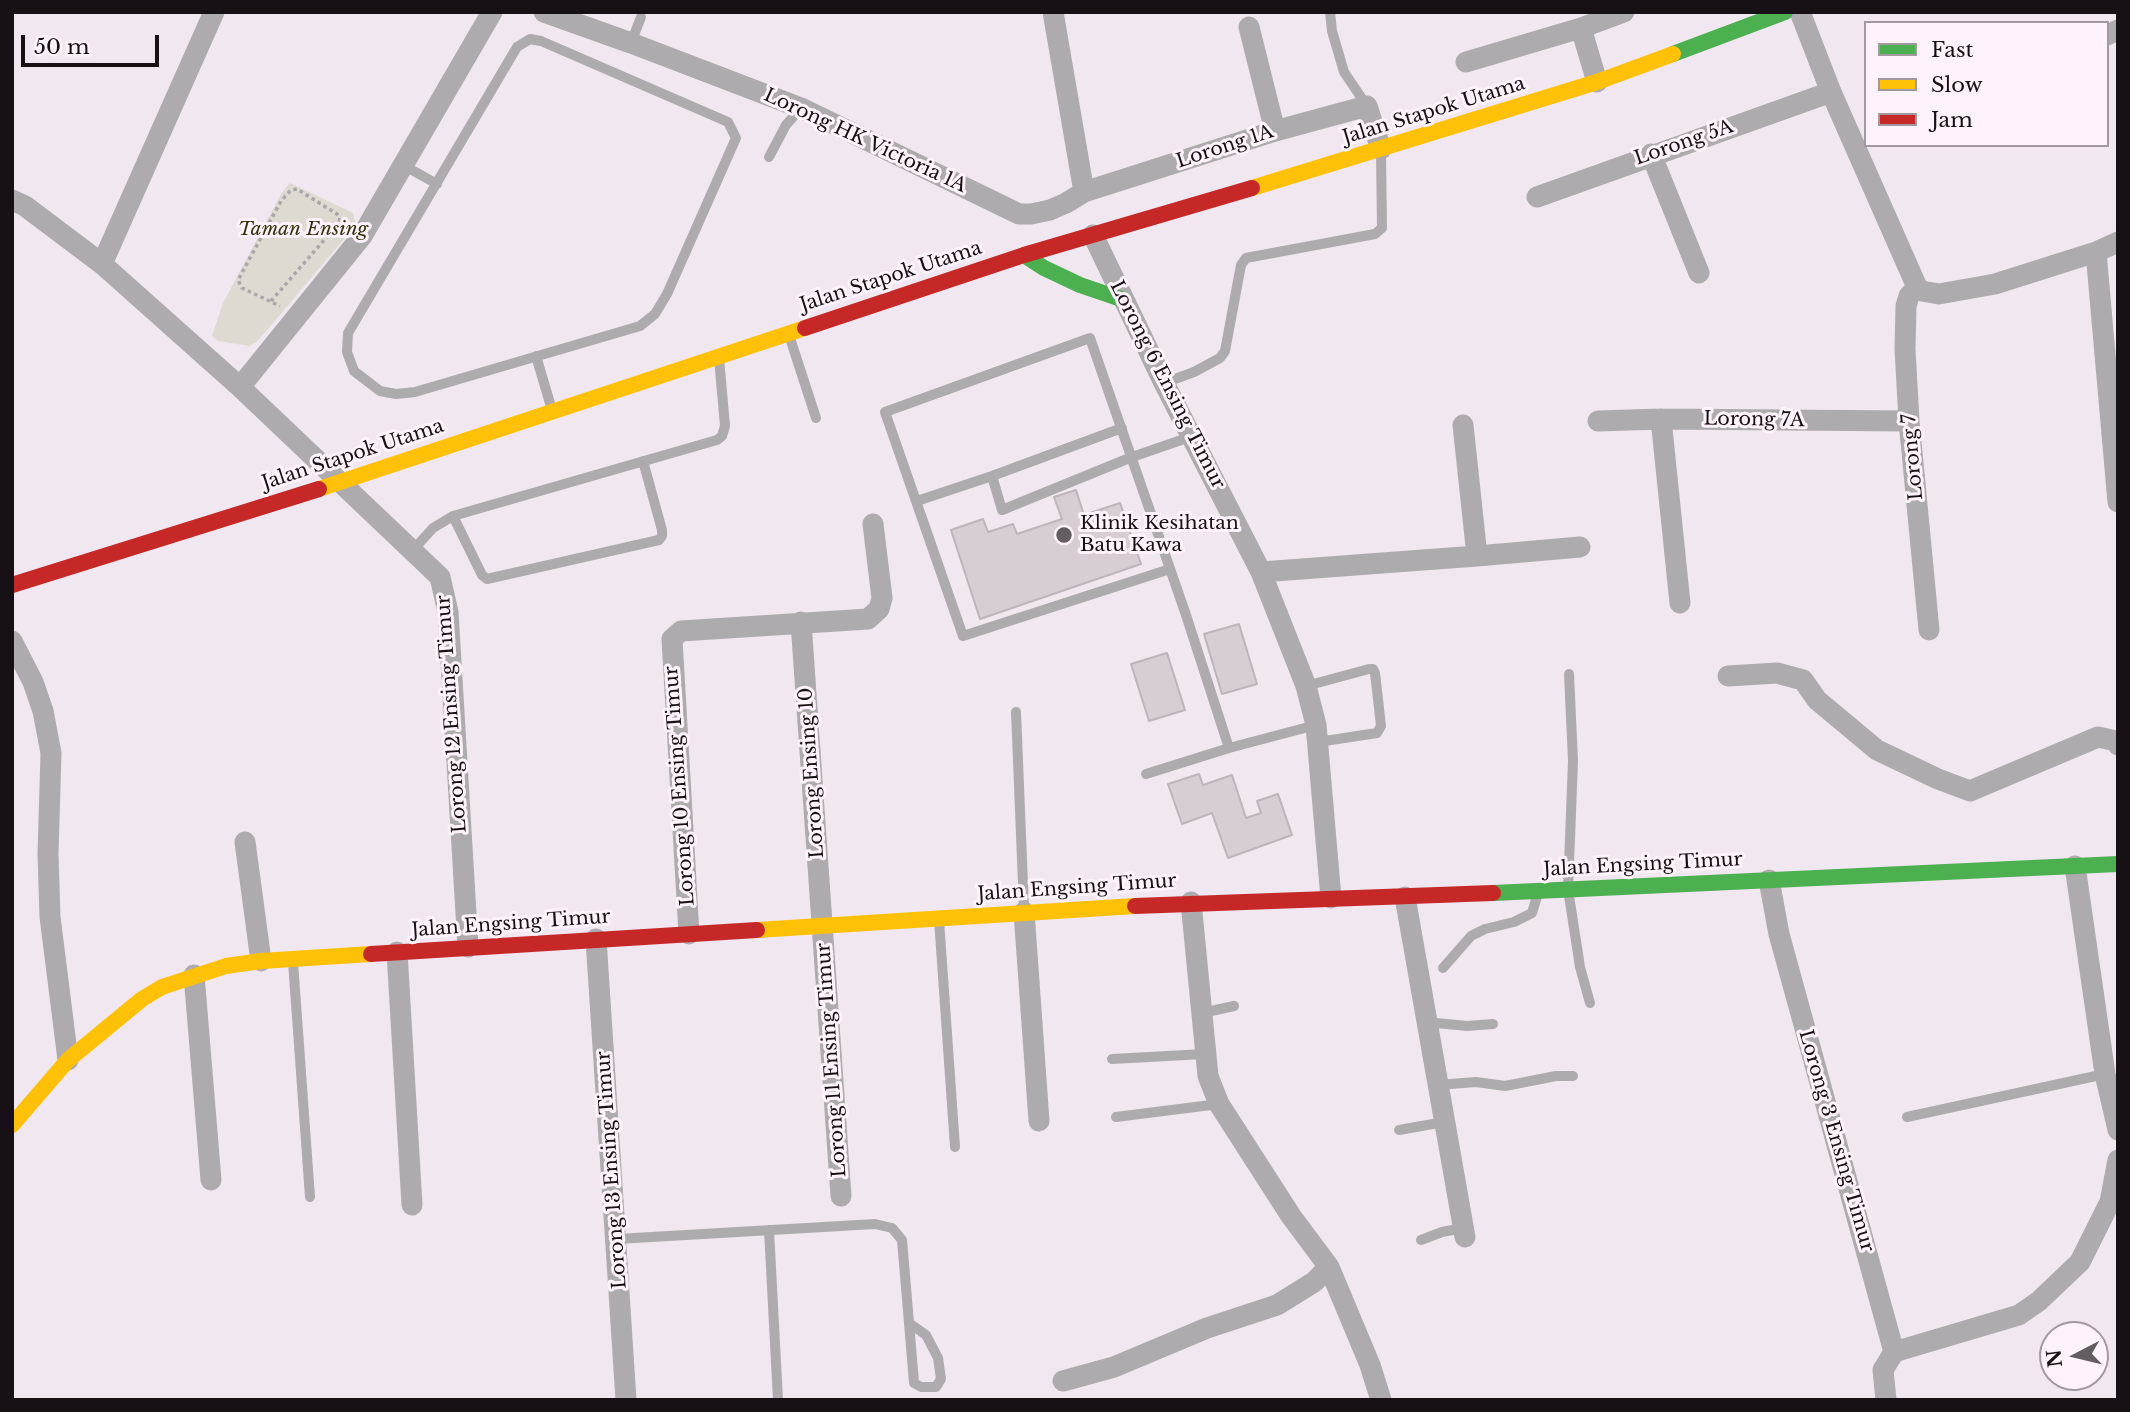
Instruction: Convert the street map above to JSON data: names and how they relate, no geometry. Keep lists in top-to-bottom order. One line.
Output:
{"streets":{"street":["Jalan Stapok Utama","Lorong HK Victoria 1A","Lorong 5A","Lorong 1A","Lorong 6 Ensing Timur","Lorong 7A","Lorong 7","Lorong 12 Ensing Timur","Lorong Ensing 10","Lorong 10 Ensing Timur","Jalan Engsing Timur","Lorong 11 Ensing Timur","Lorong 3 Ensing Timur","Lorong 13 Ensing Timur"]},"crossings":[["Jalan Stapok Utama","Lorong 6 Ensing Timur"],["Jalan Stapok Utama","Lorong 12 Ensing Timur"],["Lorong HK Victoria 1A","Lorong 1A"],["Lorong 6 Ensing Timur","Jalan Engsing Timur"],["Lorong 7A","Lorong 7"],["Lorong 12 Ensing Timur","Jalan Engsing Timur"],["Lorong Ensing 10","Lorong 10 Ensing Timur"],["Lorong Ensing 10","Jalan Engsing Timur"],["Lorong Ensing 10","Lorong 11 Ensing Timur"],["Lorong 10 Ensing Timur","Jalan Engsing Timur"],["Jalan Engsing Timur","Lorong 11 Ensing Timur"],["Jalan Engsing Timur","Lorong 3 Ensing Timur"],["Jalan Engsing Timur","Lorong 13 Ensing Timur"]],"parks":["Taman Ensing"],"places":["Klinik Kesihatan Batu Kawa"],"legend":["Fast","Slow","Jam"],"scale_bar":"50 m","north":"left"}
